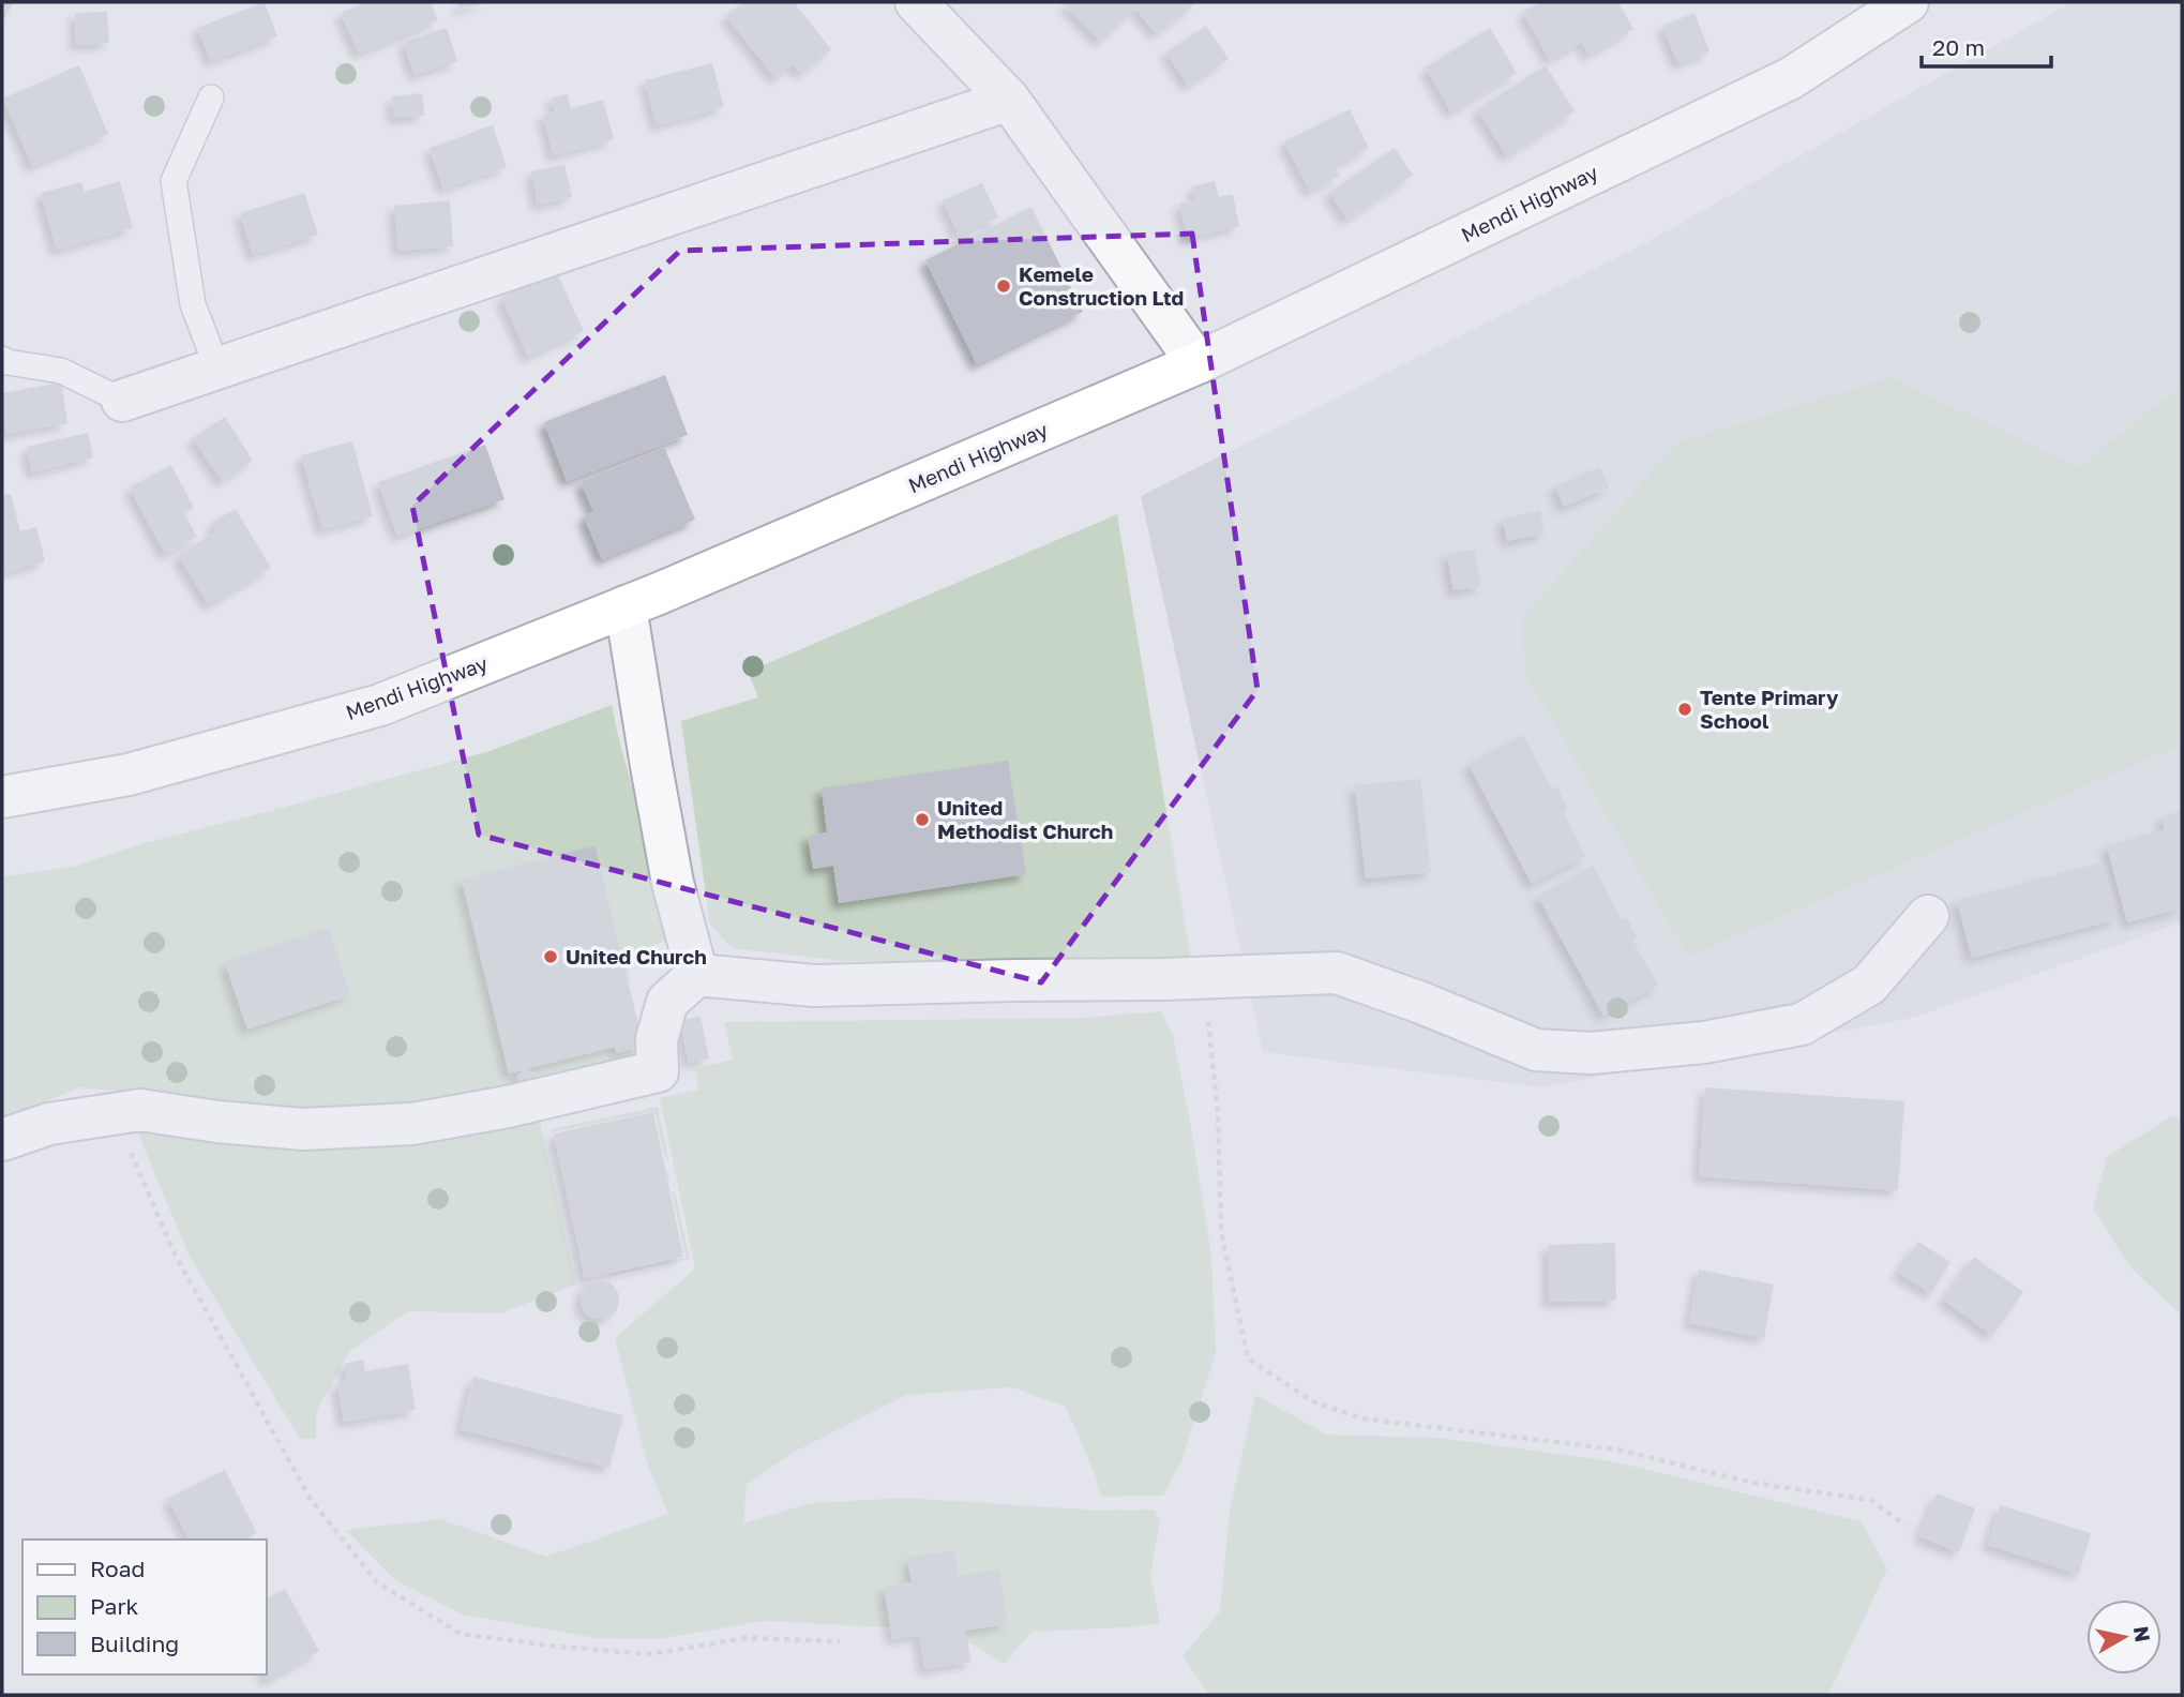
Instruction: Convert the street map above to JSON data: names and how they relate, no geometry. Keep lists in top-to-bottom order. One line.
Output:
{"streets":{"main road":["Mendi Highway"]},"places":["Kemele Construction Ltd","Tente Primary School","United Methodist Church","United Church"],"legend":["Road","Park","Building"],"scale_bar":"20 m","north":"right"}
